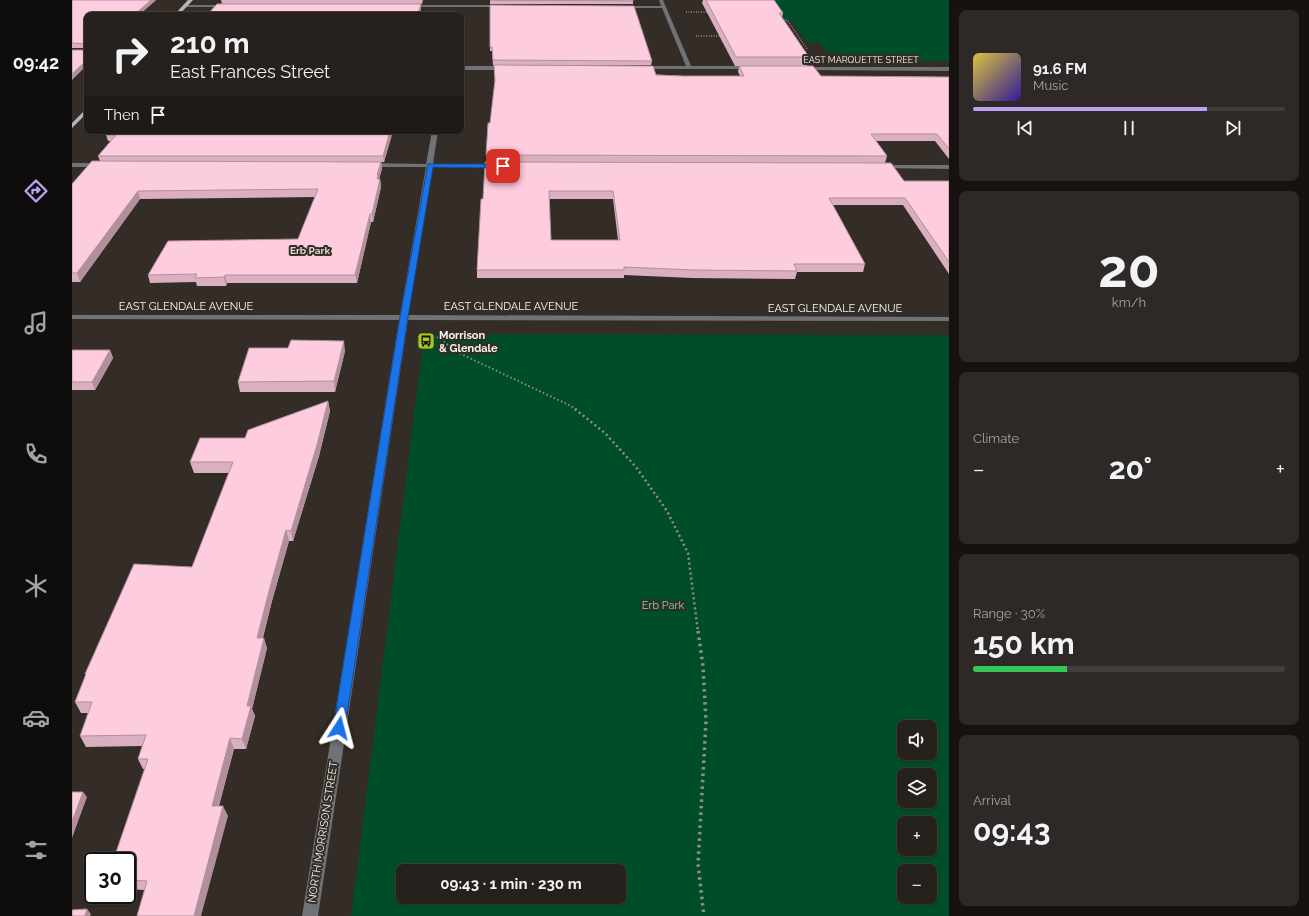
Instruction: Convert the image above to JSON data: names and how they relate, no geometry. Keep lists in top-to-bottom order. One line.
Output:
{"streets":{"street":["EAST MARQUETTE STREET","EAST GLENDALE AVENUE","NORTH MORRISON STREET"]},"crossings":[["EAST GLENDALE AVENUE","NORTH MORRISON STREET"]],"districts":["Erb Park"],"parks":["Erb Park"],"places":{"bus stop":["Morrison & Glendale"]},"page":{"tabs":"09:42","turn":["210 m","East Frances Street"],"song":["91.6 FM","Music"],"then":"Then","tile":[["20","km/h"],"Climate",["Range · 30%","150 km"],["Arrival","09:43"]],"heat":["−","20°","+"],"map_buttons":["+","−"],"limit":"30","trip":"09:43 · 1 min · 230 m"}}
